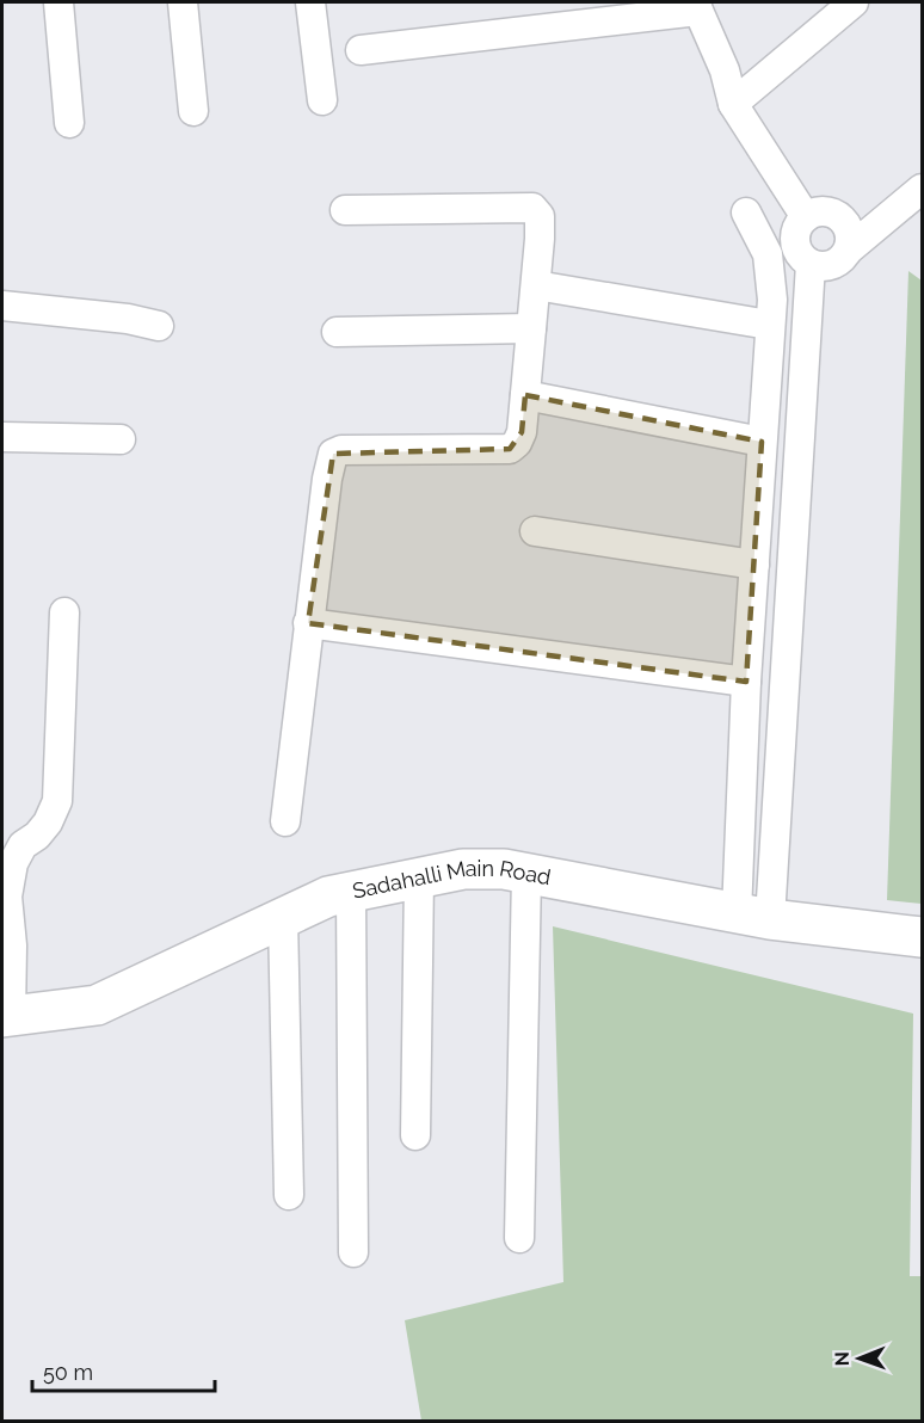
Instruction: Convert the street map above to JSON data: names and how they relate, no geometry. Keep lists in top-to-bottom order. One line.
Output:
{"streets":{"street":["Sadahalli Main Road"]},"scale_bar":"50 m","north":"left"}
